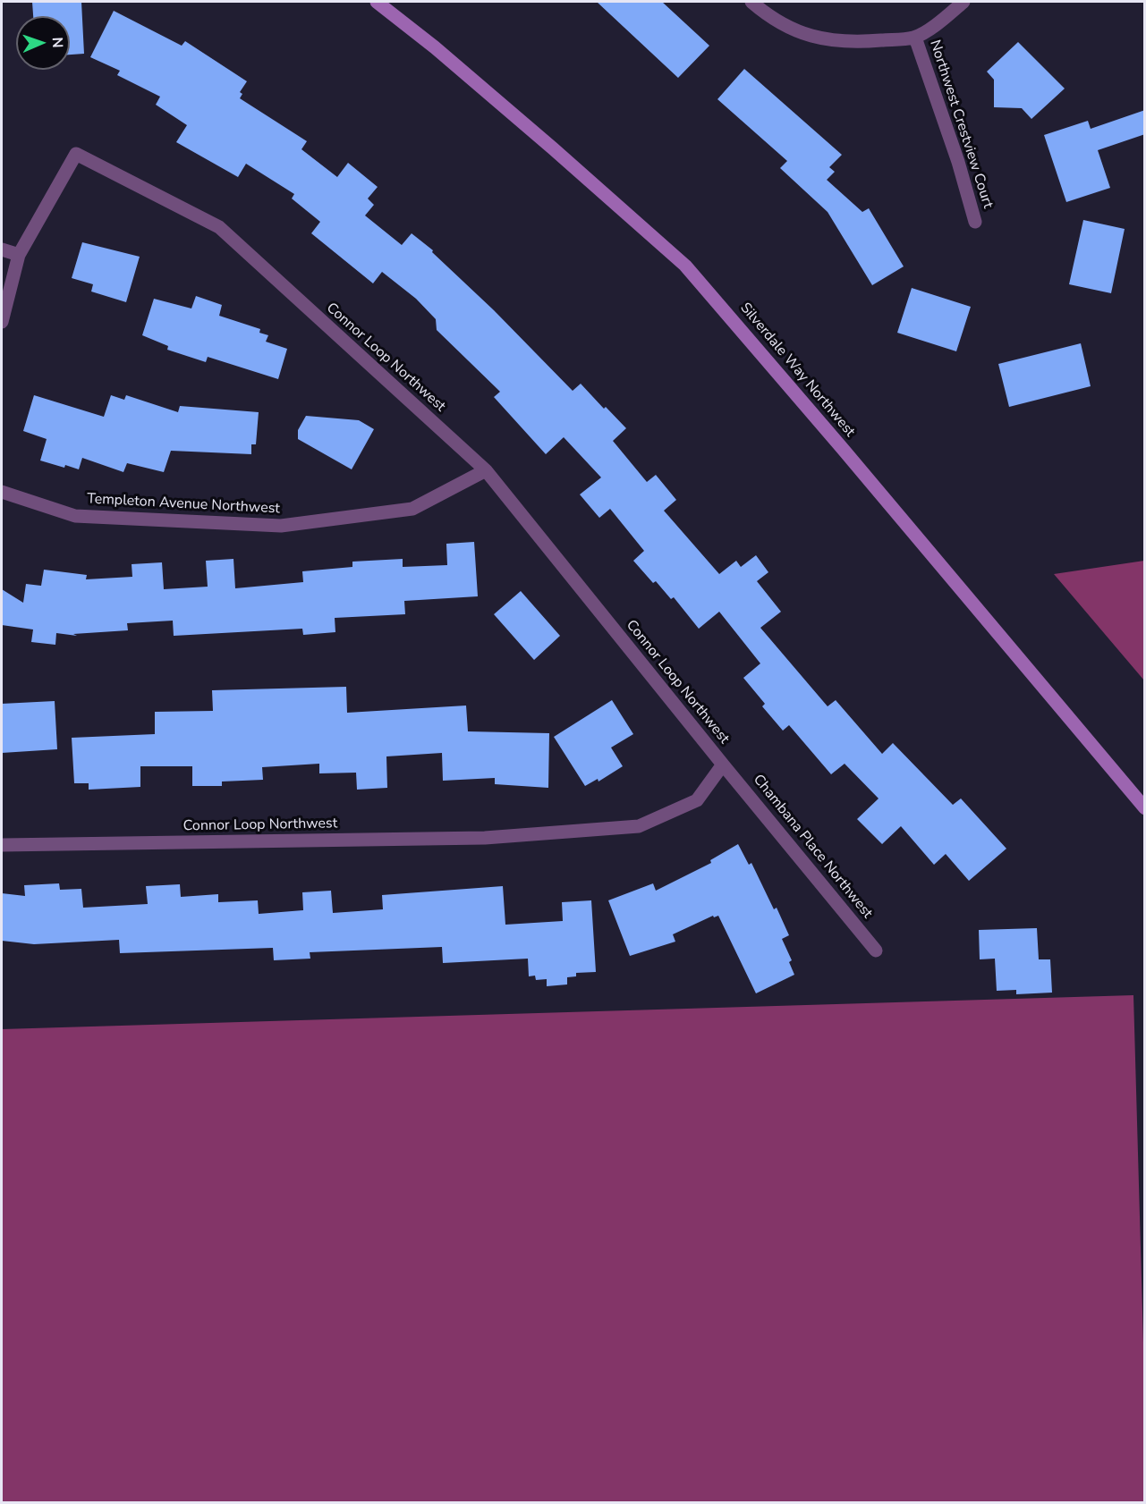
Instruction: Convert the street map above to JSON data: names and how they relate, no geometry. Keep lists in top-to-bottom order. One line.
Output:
{"streets":{"main road":["Silverdale Way Northwest"],"street":["Northwest Crestview Court","Connor Loop Northwest","Templeton Avenue Northwest","Chambana Place Northwest"]},"crossings":[["Connor Loop Northwest","Templeton Avenue Northwest"],["Connor Loop Northwest","Chambana Place Northwest"]],"north":"right"}
